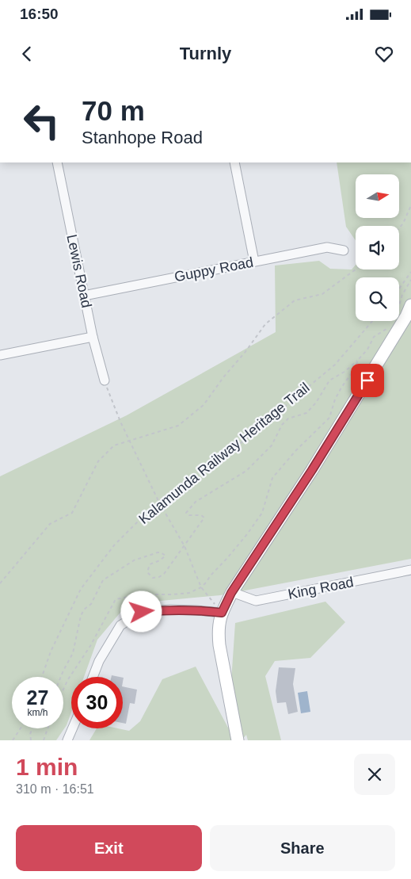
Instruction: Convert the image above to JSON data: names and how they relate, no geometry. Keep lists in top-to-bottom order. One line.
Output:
{"streets":{"street":["Guppy Road","Lewis Road","King Road"],"path":["Kalamunda Railway Heritage Trail"]},"crossings":[["Guppy Road","Lewis Road"]],"north":"right","page":{"status":"16:50","header":"Turnly","turn":["70 m","Stanhope Road"],"speed":"27 km/h","limit":"30","heading":["1 min","310 m · 16:51"],"buttons":["Exit","Share"]}}
